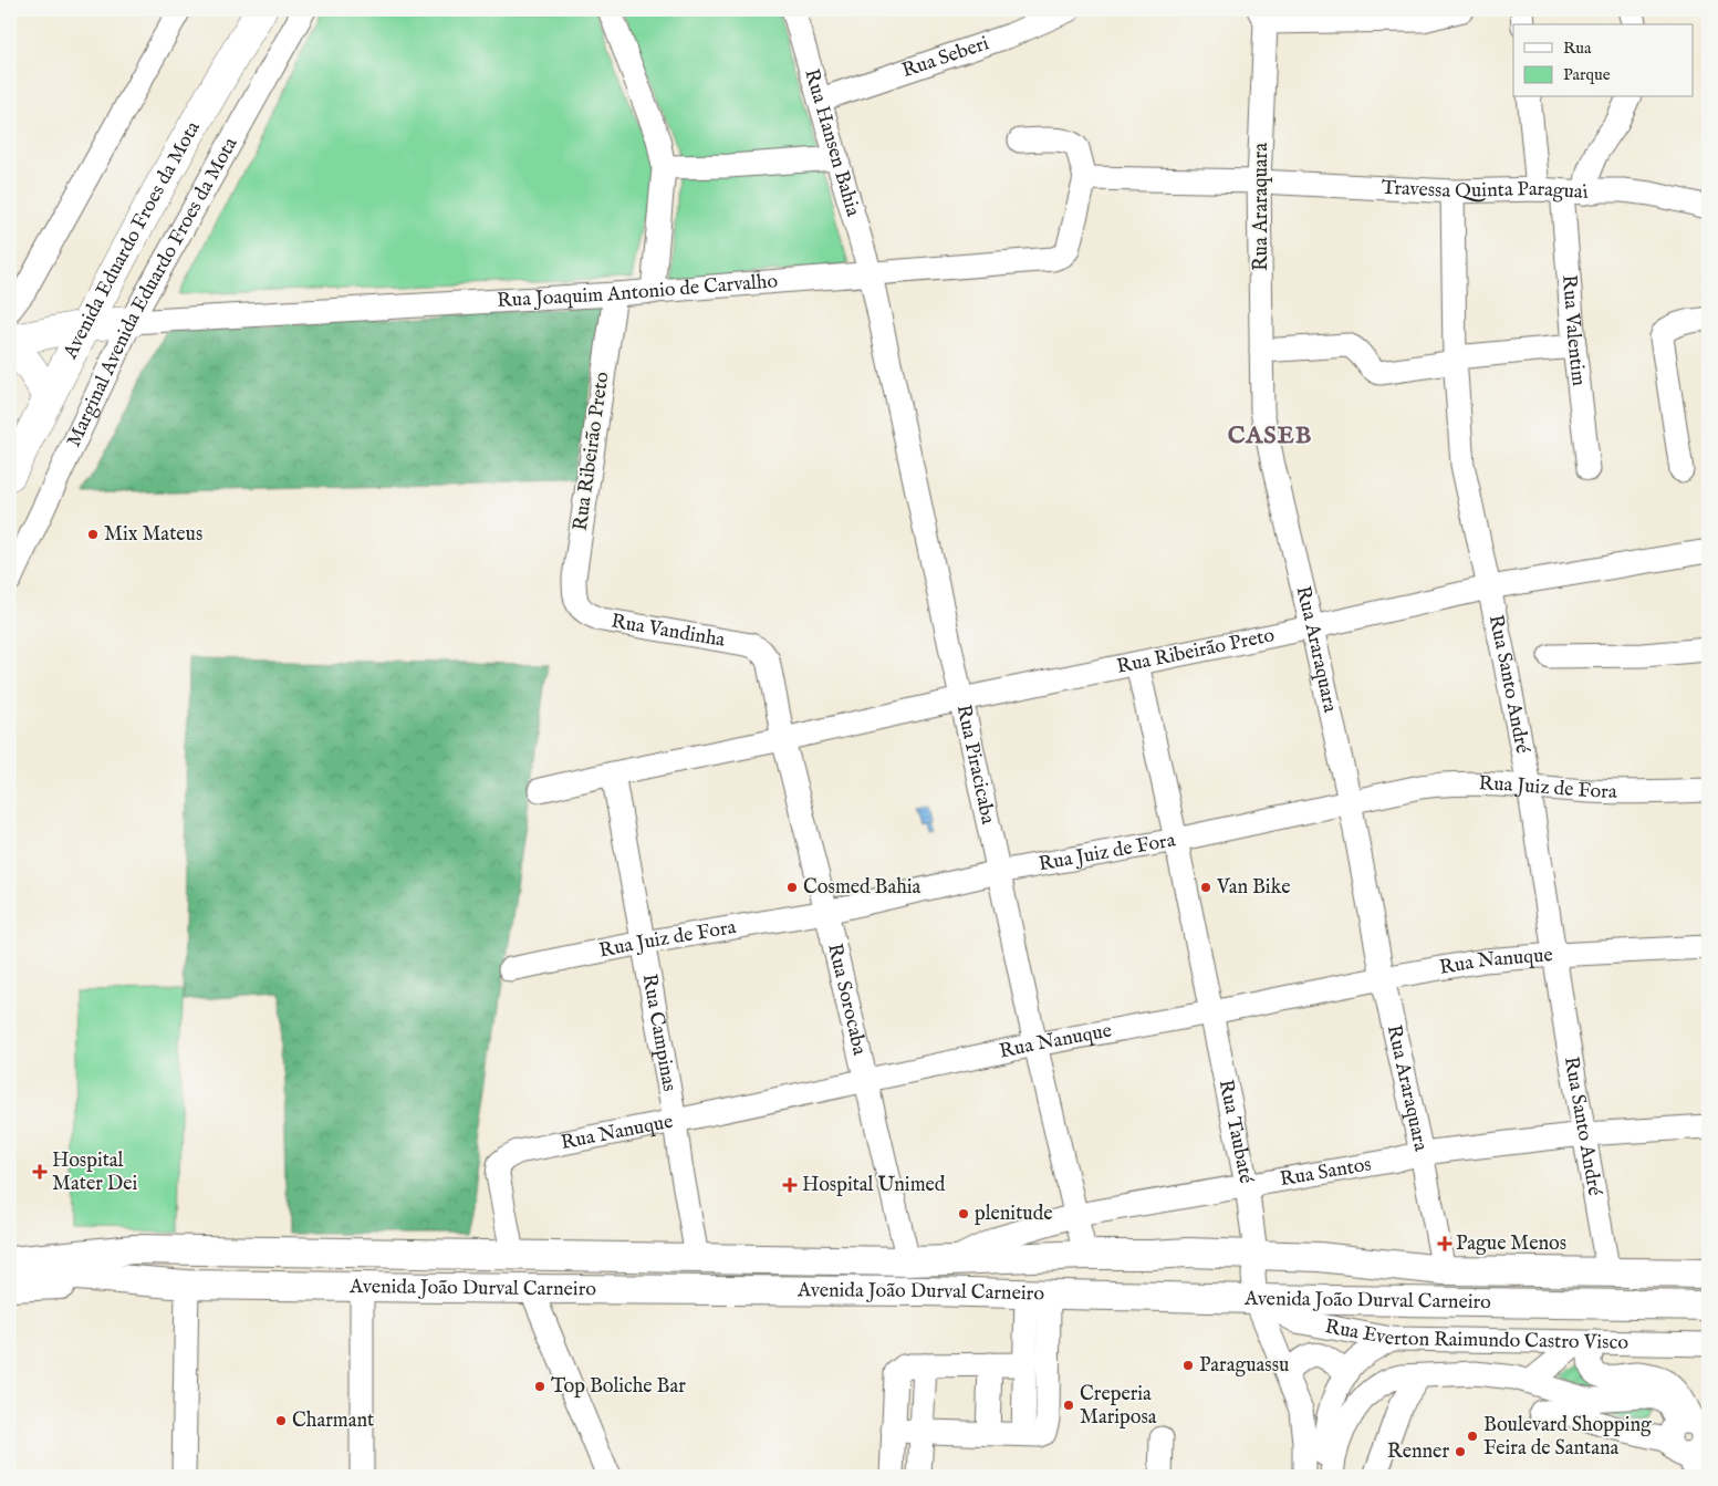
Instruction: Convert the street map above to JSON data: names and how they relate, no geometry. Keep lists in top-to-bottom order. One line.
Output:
{"streets":{"highway":["Avenida Eduardo Froes da Mota"],"main road":["Avenida João Durval Carneiro"],"street":["Rua Seberi","Rua Hansen Bahia","Travessa Quinta Paraguai","Rua Araraquara","Marginal Avenida Eduardo Froes da Mota","Rua Joaquim Antonio de Carvalho","Rua Valentim","Rua Ribeirão Preto","Rua Vandinha","Rua Santo André","Rua Piracicaba","Rua Juiz de Fora","Rua Nanuque","Rua Sorocaba","Rua Campinas","Rua Taubaté","Rua Santos","Rua Everton Raimundo Castro Visco"]},"crossings":[["Rua Seberi","Rua Hansen Bahia"],["Rua Hansen Bahia","Rua Joaquim Antonio de Carvalho"],["Rua Hansen Bahia","Rua Piracicaba"],["Travessa Quinta Paraguai","Rua Araraquara"],["Travessa Quinta Paraguai","Rua Valentim"],["Travessa Quinta Paraguai","Rua Santo André"],["Rua Araraquara","Rua Ribeirão Preto"],["Rua Araraquara","Rua Juiz de Fora"],["Rua Araraquara","Rua Nanuque"],["Rua Araraquara","Rua Santos"],["Rua Araraquara","Avenida João Durval Carneiro"],["Marginal Avenida Eduardo Froes da Mota","Rua Joaquim Antonio de Carvalho"],["Rua Joaquim Antonio de Carvalho","Rua Ribeirão Preto"],["Rua Joaquim Antonio de Carvalho","Rua Piracicaba"],["Rua Ribeirão Preto","Rua Vandinha"],["Rua Ribeirão Preto","Rua Santo André"],["Rua Ribeirão Preto","Rua Piracicaba"],["Rua Ribeirão Preto","Rua Sorocaba"],["Rua Ribeirão Preto","Rua Campinas"],["Rua Ribeirão Preto","Rua Taubaté"],["Rua Vandinha","Rua Sorocaba"],["Rua Santo André","Rua Juiz de Fora"],["Rua Santo André","Rua Nanuque"],["Rua Santo André","Rua Santos"],["Rua Santo André","Avenida João Durval Carneiro"],["Rua Piracicaba","Rua Juiz de Fora"],["Rua Piracicaba","Rua Nanuque"],["Rua Piracicaba","Rua Santos"],["Rua Piracicaba","Avenida João Durval Carneiro"],["Rua Juiz de Fora","Rua Sorocaba"],["Rua Juiz de Fora","Rua Campinas"],["Rua Juiz de Fora","Rua Taubaté"],["Rua Nanuque","Rua Sorocaba"],["Rua Nanuque","Rua Campinas"],["Rua Nanuque","Rua Taubaté"],["Rua Nanuque","Avenida João Durval Carneiro"],["Rua Sorocaba","Avenida João Durval Carneiro"],["Rua Campinas","Avenida João Durval Carneiro"],["Rua Taubaté","Rua Santos"],["Rua Taubaté","Avenida João Durval Carneiro"],["Rua Taubaté","Rua Everton Raimundo Castro Visco"],["Rua Santos","Avenida João Durval Carneiro"],["Avenida João Durval Carneiro","Rua Everton Raimundo Castro Visco"]],"districts":["CASEB"],"places":{"other":["Mix Mateus","Cosmed Bahia","Van Bike","plenitude","Paraguassu","Top Boliche Bar","Creperia Mariposa","Charmant","Boulevard Shopping Feira de Santana","Renner"],"health":["Hospital Mater Dei","Hospital Unimed","Pague Menos"]},"legend":["Rua","Parque"]}
